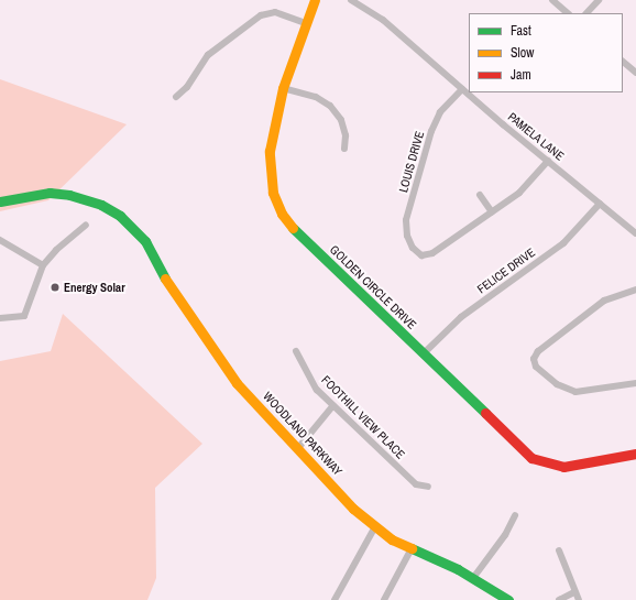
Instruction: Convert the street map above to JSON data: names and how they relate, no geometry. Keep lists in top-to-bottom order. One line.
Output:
{"streets":{"street":["PAMELA LANE","LOUIS DRIVE","FELICE DRIVE","GOLDEN CIRCLE DRIVE","FOOTHILL VIEW PLACE","WOODLAND PARKWAY"]},"crossings":[["PAMELA LANE","LOUIS DRIVE"],["PAMELA LANE","FELICE DRIVE"],["FELICE DRIVE","GOLDEN CIRCLE DRIVE"]],"places":["Energy Solar"],"legend":["Fast","Slow","Jam"]}
